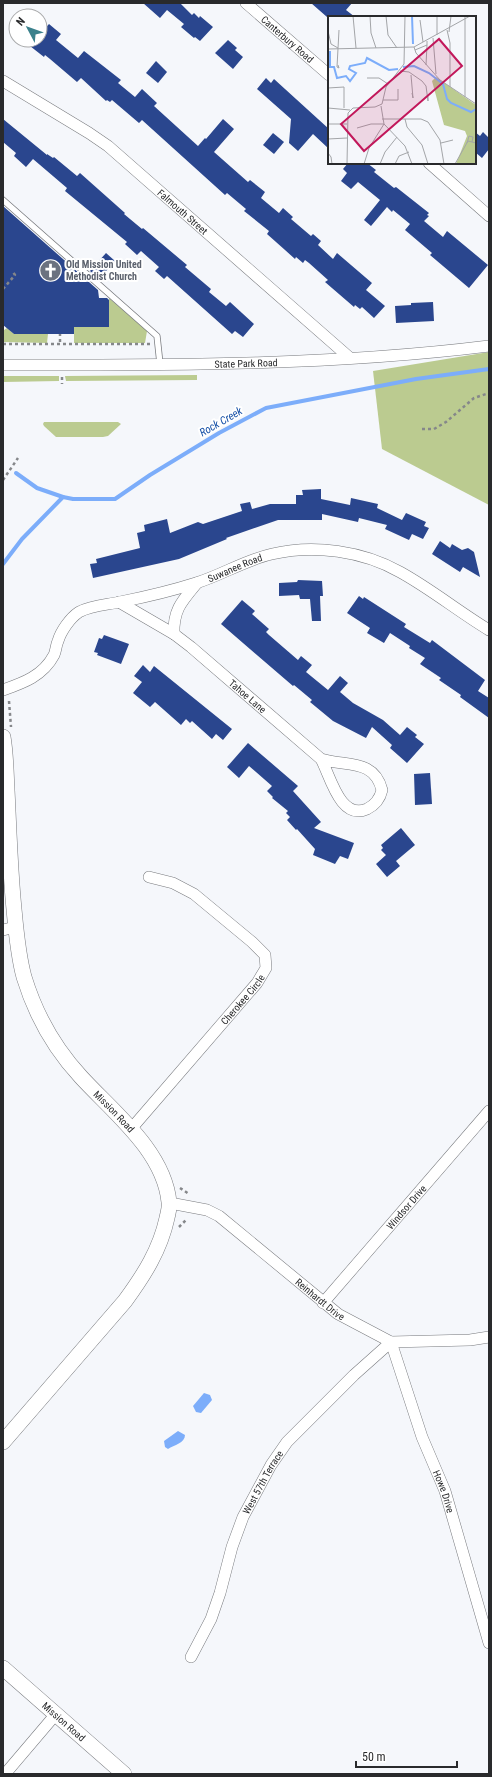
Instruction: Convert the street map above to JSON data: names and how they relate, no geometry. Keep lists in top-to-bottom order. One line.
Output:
{"streets":{"main road":["Mission Road"],"street":["Canterbury Road","Falmouth Street","State Park Road","Suwanee Road","Tahoe Lane","Cherokee Circle","Windsor Drive","Reinhardt Drive","West 57th Terrace","Howe Drive"]},"crossings":[["Falmouth Street","State Park Road"],["Suwanee Road","Tahoe Lane"],["Cherokee Circle","Mission Road"],["Mission Road","Reinhardt Drive"],["Windsor Drive","Reinhardt Drive"],["Reinhardt Drive","West 57th Terrace"],["Reinhardt Drive","Howe Drive"],["West 57th Terrace","Howe Drive"]],"water":["Rock Creek"],"places":{"church":["Old Mission United Methodist Church"]},"scale_bar":"50 m","north":"top left"}
